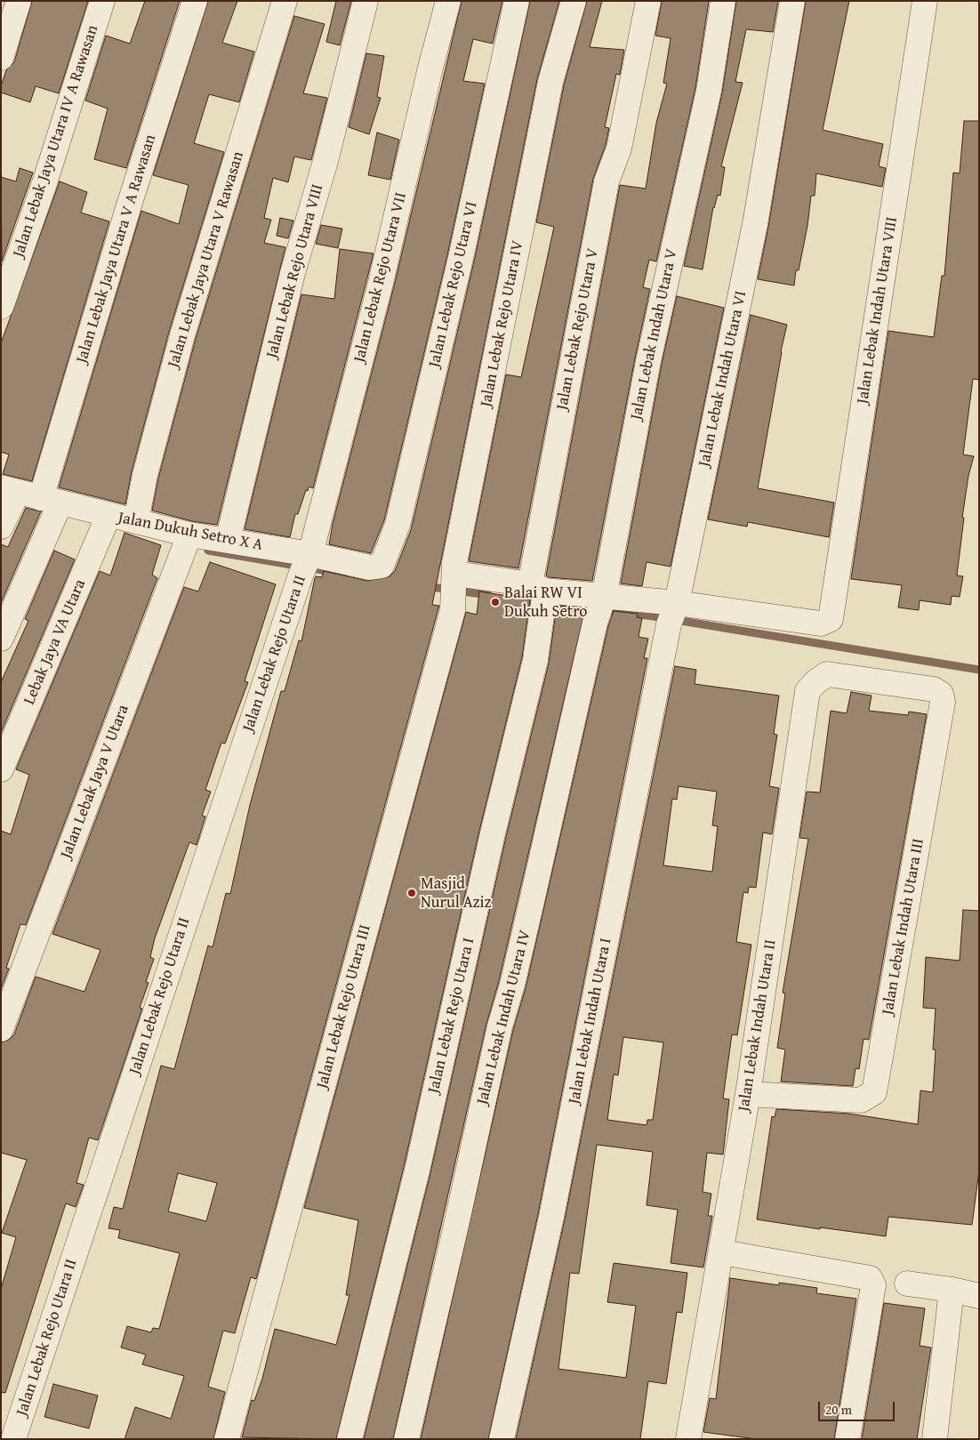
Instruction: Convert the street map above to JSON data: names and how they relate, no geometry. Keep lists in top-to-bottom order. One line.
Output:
{"streets":{"street":["Jalan Lebak Jaya Utara IV A Rawasan","Jalan Lebak Jaya Utara V A Rawasan","Jalan Lebak Jaya Utara V Rawasan","Jalan Lebak Rejo Utara VIII","Jalan Lebak Rejo Utara VII","Jalan Lebak Rejo Utara VI","Jalan Lebak Indah Utara VIII","Jalan Lebak Rejo Utara IV","Jalan Lebak Rejo Utara V","Jalan Lebak Indah Utara V","Jalan Lebak Indah Utara VI","Jalan Dukuh Setro X A","Lebak Jaya VA Utara","Jalan Lebak Rejo Utara II","Jalan Lebak Jaya V Utara","Jalan Lebak Indah Utara III","Jalan Lebak Rejo Utara III","Jalan Lebak Rejo Utara I","Jalan Lebak Indah Utara IV","Jalan Lebak Indah Utara I","Jalan Lebak Indah Utara II"]},"crossings":[["Jalan Lebak Jaya Utara V A Rawasan","Jalan Dukuh Setro X A"],["Jalan Lebak Jaya Utara V Rawasan","Jalan Dukuh Setro X A"],["Jalan Lebak Rejo Utara VIII","Jalan Dukuh Setro X A"],["Jalan Lebak Rejo Utara VII","Jalan Dukuh Setro X A"],["Jalan Lebak Rejo Utara VII","Jalan Lebak Rejo Utara II"],["Jalan Lebak Rejo Utara VI","Jalan Dukuh Setro X A"],["Jalan Lebak Indah Utara VIII","Jalan Lebak Indah Utara VI"],["Jalan Lebak Indah Utara VIII","Jalan Lebak Indah Utara I"],["Jalan Lebak Rejo Utara IV","Jalan Lebak Rejo Utara III"],["Jalan Lebak Rejo Utara V","Jalan Lebak Rejo Utara I"],["Jalan Lebak Indah Utara V","Jalan Lebak Indah Utara IV"],["Jalan Lebak Indah Utara VI","Jalan Lebak Indah Utara I"],["Jalan Dukuh Setro X A","Lebak Jaya VA Utara"],["Jalan Dukuh Setro X A","Jalan Lebak Rejo Utara II"],["Jalan Dukuh Setro X A","Jalan Lebak Jaya V Utara"],["Jalan Lebak Indah Utara III","Jalan Lebak Indah Utara II"]],"places":["Balai RW VI Dukuh Setro","Masjid Nurul Aziz"],"scale_bar":"20 m"}
